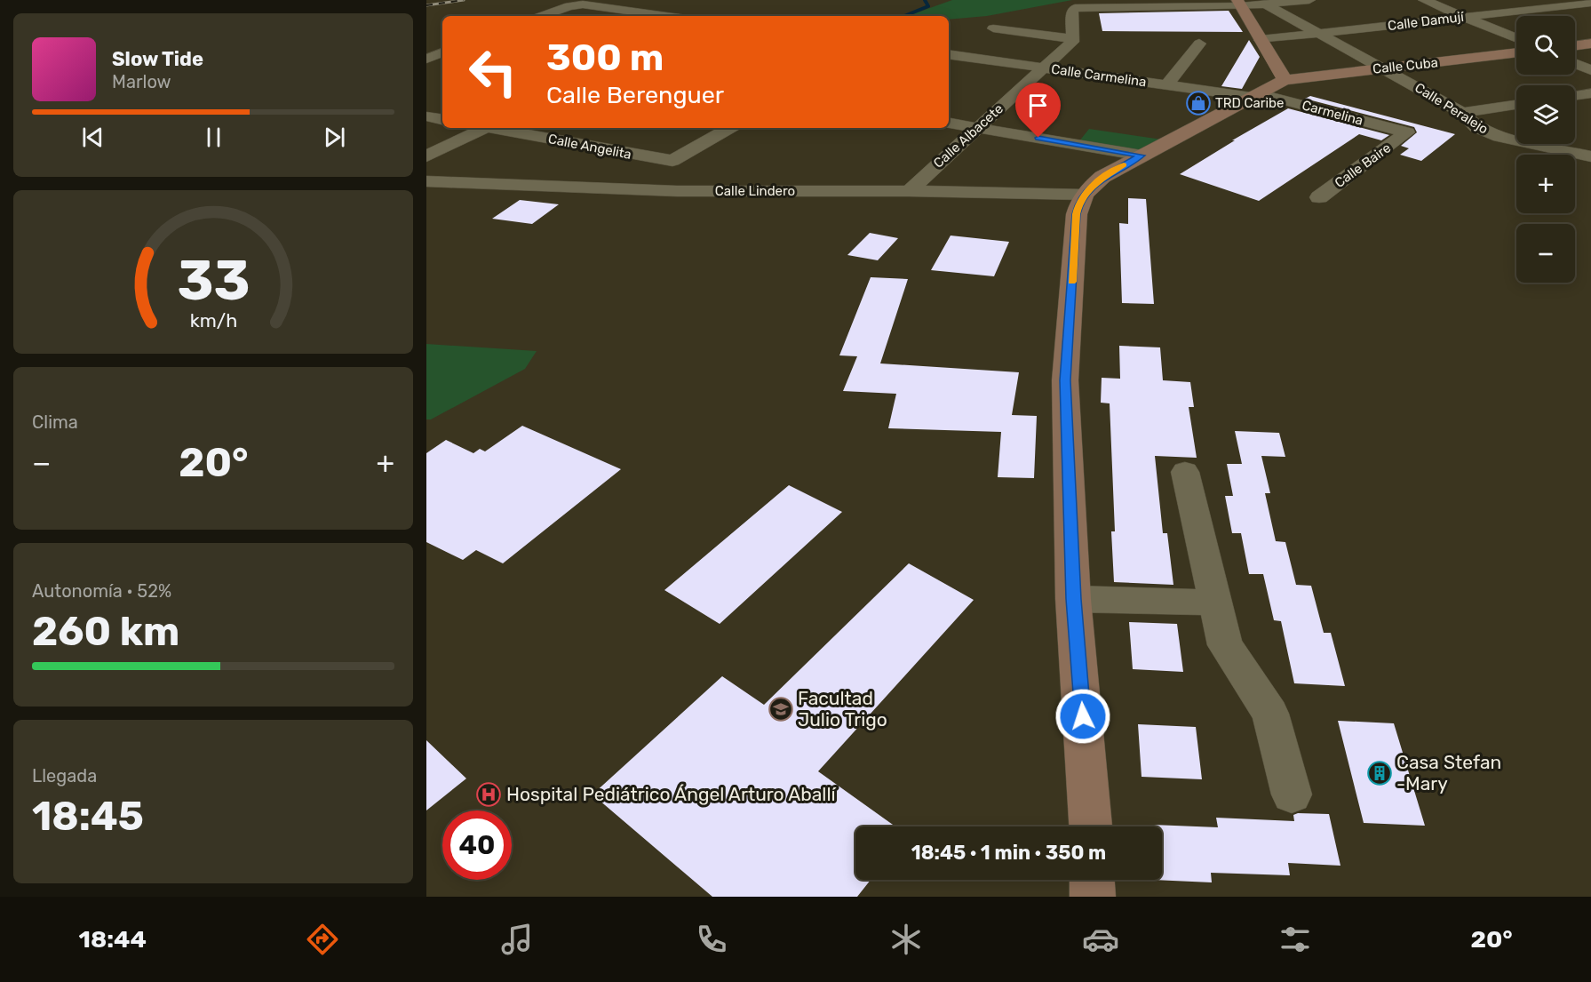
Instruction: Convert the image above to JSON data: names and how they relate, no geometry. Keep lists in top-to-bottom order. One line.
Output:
{"streets":{"street":["Calle Damují","Calle Cuba","Calle Carmelina","Calle Peralejo","Carmelina","Calle Albacete","Calle Angelita","Calle Baire","Calle Lindero"]},"crossings":[["Calle Damují","Calle Peralejo"],["Calle Cuba","Calle Carmelina"],["Calle Cuba","Calle Peralejo"],["Calle Cuba","Carmelina"],["Calle Cuba","Calle Lindero"],["Calle Carmelina","Carmelina"],["Calle Carmelina","Calle Albacete"],["Carmelina","Calle Baire"],["Calle Albacete","Calle Lindero"]],"places":{"shop":["TRD Caribe"],"school or university":["Facultad Julio Trigo"],"building":["Casa Stefan -Mary"],"hospital":["Hospital Pediátrico Ángel Arturo Aballí"]},"page":{"map_buttons":["+","−"],"turn":["300 m","Calle Berenguer"],"song":["Slow Tide","Marlow"],"tile":["Clima",["Autonomía · 52%","260 km"],["Llegada","18:45"]],"heat":["−","20°","+"],"limit":"40","trip":"18:45 · 1 min · 350 m","tabs":["18:44","20°"],"gauge":["33","km/h"]}}
